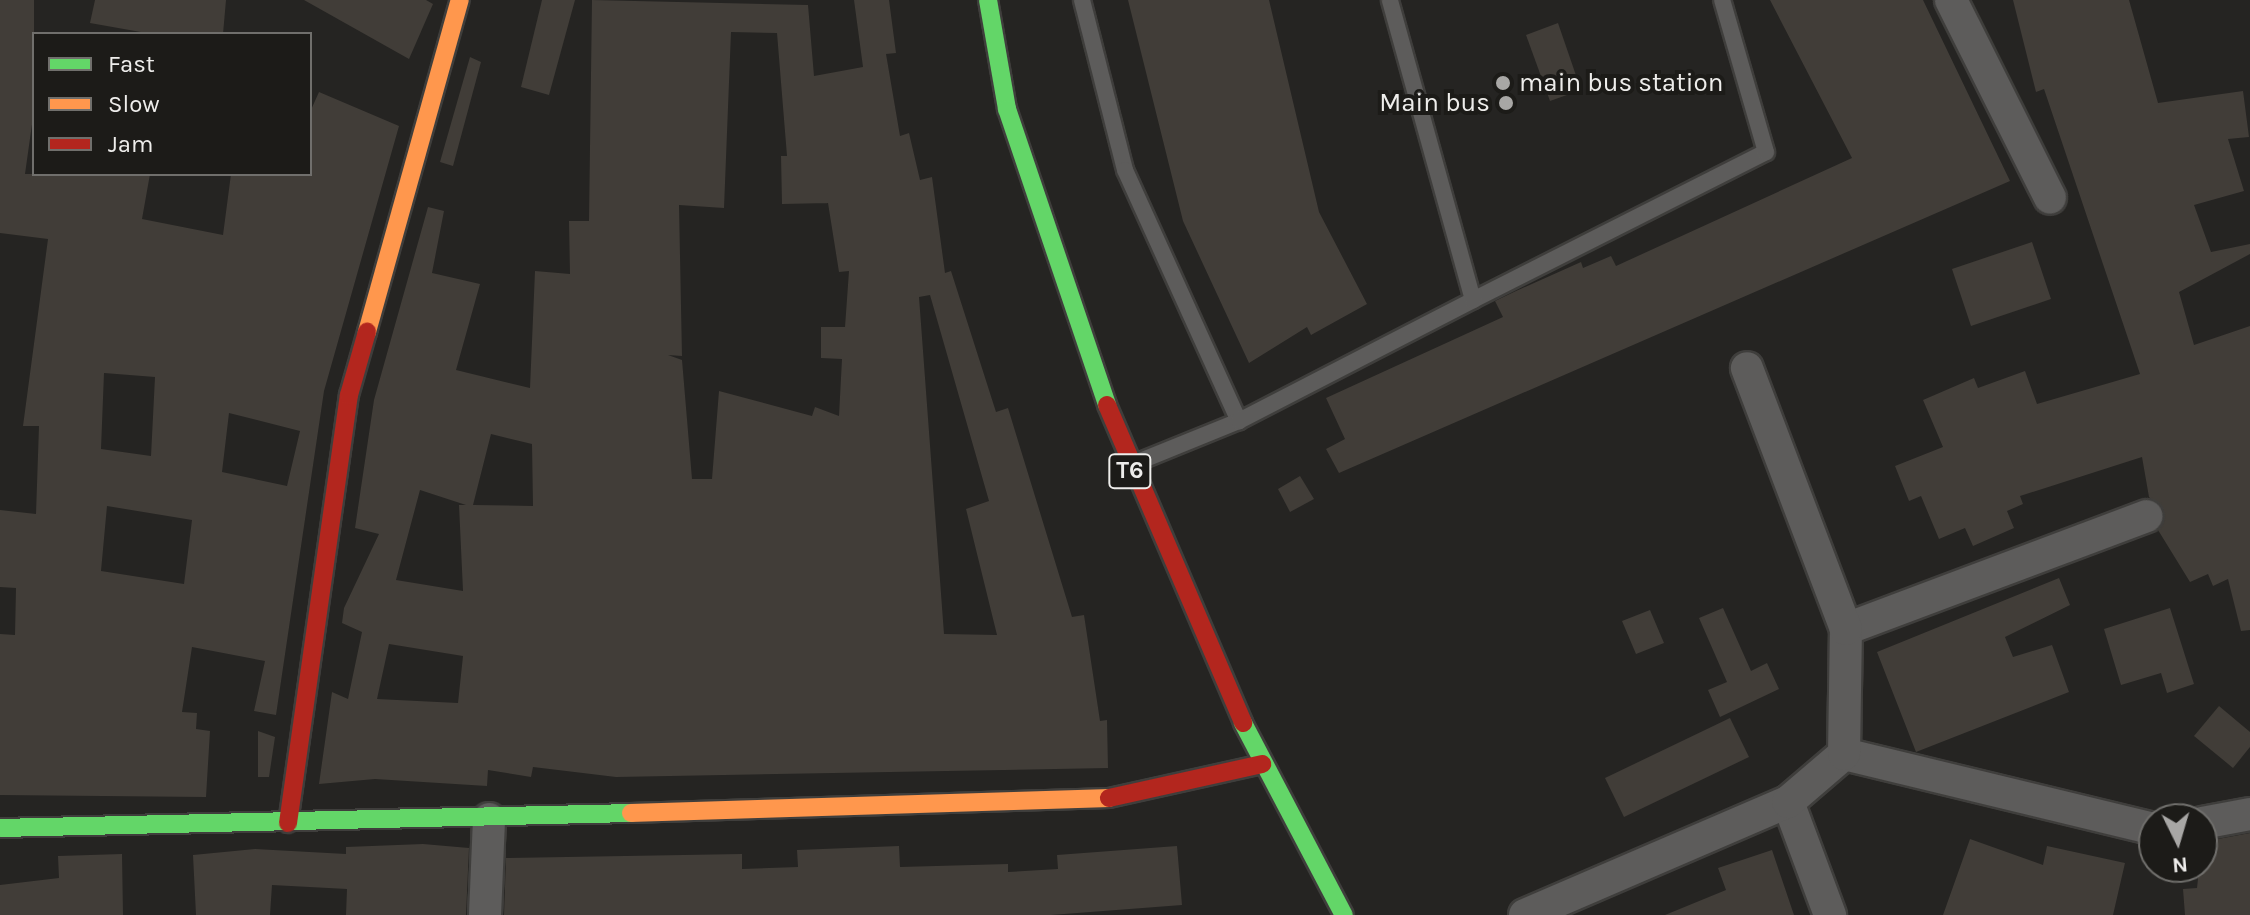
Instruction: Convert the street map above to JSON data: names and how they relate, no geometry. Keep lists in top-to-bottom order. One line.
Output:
{"streets":{"main road":["T6"]},"places":["main bus station","Main bus"],"legend":["Fast","Slow","Jam"],"north":"bottom"}
